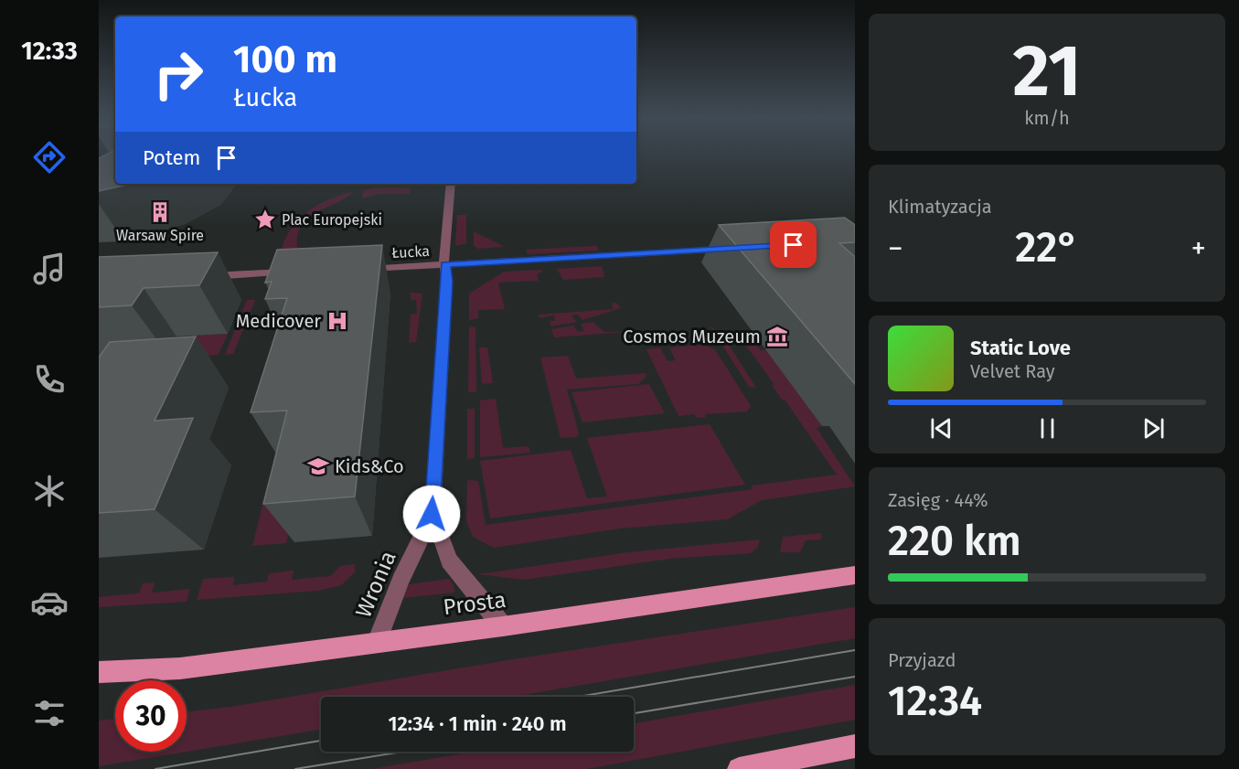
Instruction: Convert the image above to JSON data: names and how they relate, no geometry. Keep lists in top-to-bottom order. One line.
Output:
{"streets":{"main road":["Prosta"],"street":["Łucka","Wronia"]},"crossings":[["Łucka","Wronia"],["Wronia","Prosta"]],"places":{"building":["Warsaw Spire"],"place":["Plac Europejski"],"hospital":["Medicover"],"museum":["Cosmos Muzeum"],"school or university":["Kids&Co"]},"page":{"tabs":"12:33","tile":[["21","km/h"],"Klimatyzacja",["Zasięg · 44%","220 km"],["Przyjazd","12:34"]],"turn":["100 m","Łucka"],"then":"Potem","heat":["−","22°","+"],"song":["Static Love","Velvet Ray"],"limit":"30","trip":"12:34 · 1 min · 240 m"}}
